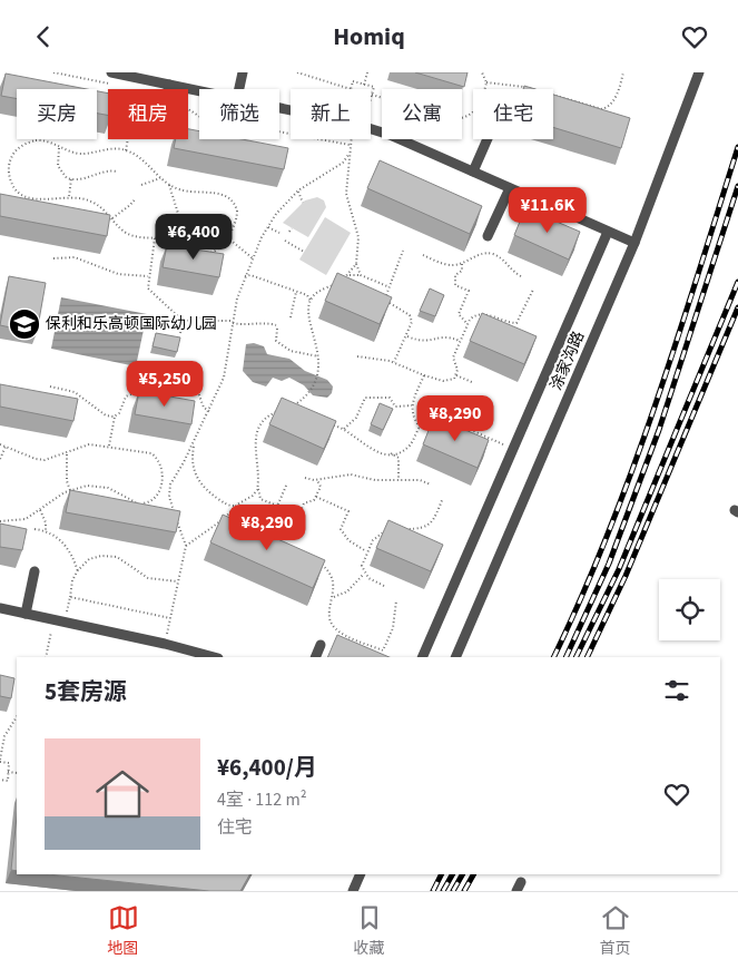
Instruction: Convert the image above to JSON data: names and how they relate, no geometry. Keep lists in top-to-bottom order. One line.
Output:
{"streets":{"street":["涂家沟路"]},"places":{"school or university":["保利和乐高顿国际幼儿园"]},"page":{"header":"Homiq","chip":["买房","租房","筛选","新上","公寓","住宅"],"price":["¥11.6K","¥6,400","¥5,250","¥8,290","¥8,290"],"heading":"5套房源","list":[{"name":"¥6,400/月","note":"4室 · 112 m² · 住宅"}],"tabs":["地图","收藏","首页"]}}
